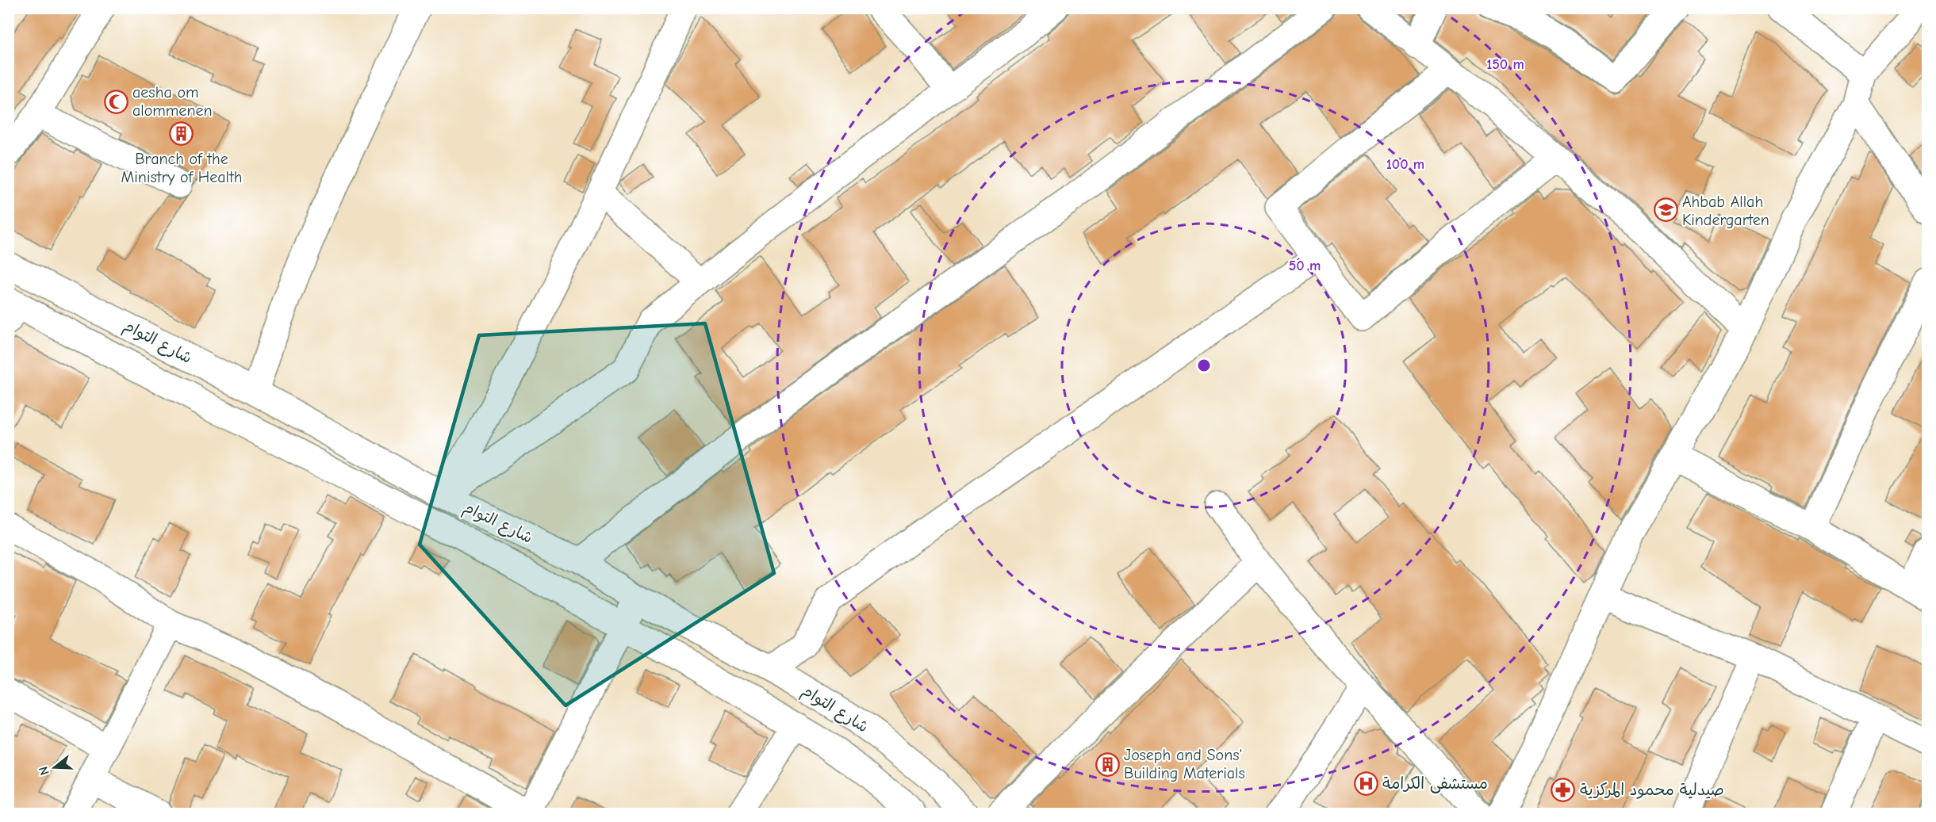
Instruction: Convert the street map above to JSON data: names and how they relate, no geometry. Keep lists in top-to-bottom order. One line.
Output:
{"streets":{"street":["شارع التوام"]},"places":{"mosque":["aesha om alommenen"],"building":["Branch of the Ministry of Health","Joseph and Sons' Building Materials"],"school or university":["Ahbab Allah Kindergarten"],"hospital":["مستشفى الكرامة"],"pharmacy":["صيدلية محمود المركزية"]},"north":"left","rings":["150 m","100 m","50 m"]}
